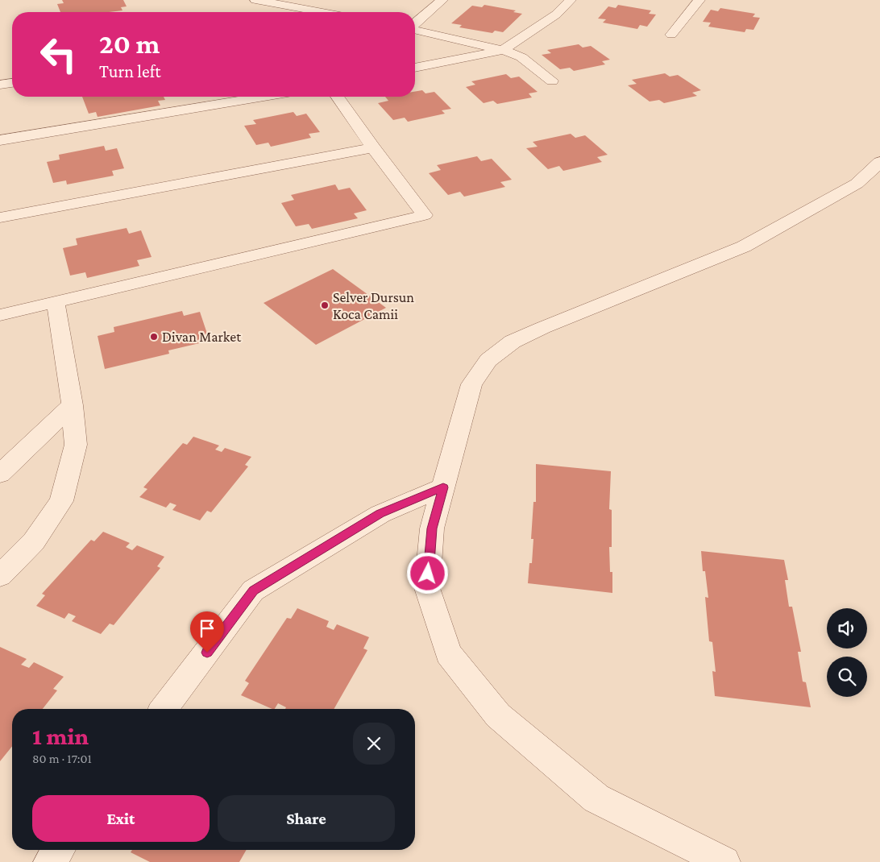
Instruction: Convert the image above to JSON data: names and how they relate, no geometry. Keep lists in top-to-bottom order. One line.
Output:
{"places":["Selver Dursun Koca Camii","Divan Market"],"page":{"turn":["20 m","Turn left"],"heading":["1 min","80 m · 17:01"],"buttons":["Exit","Share"]}}
